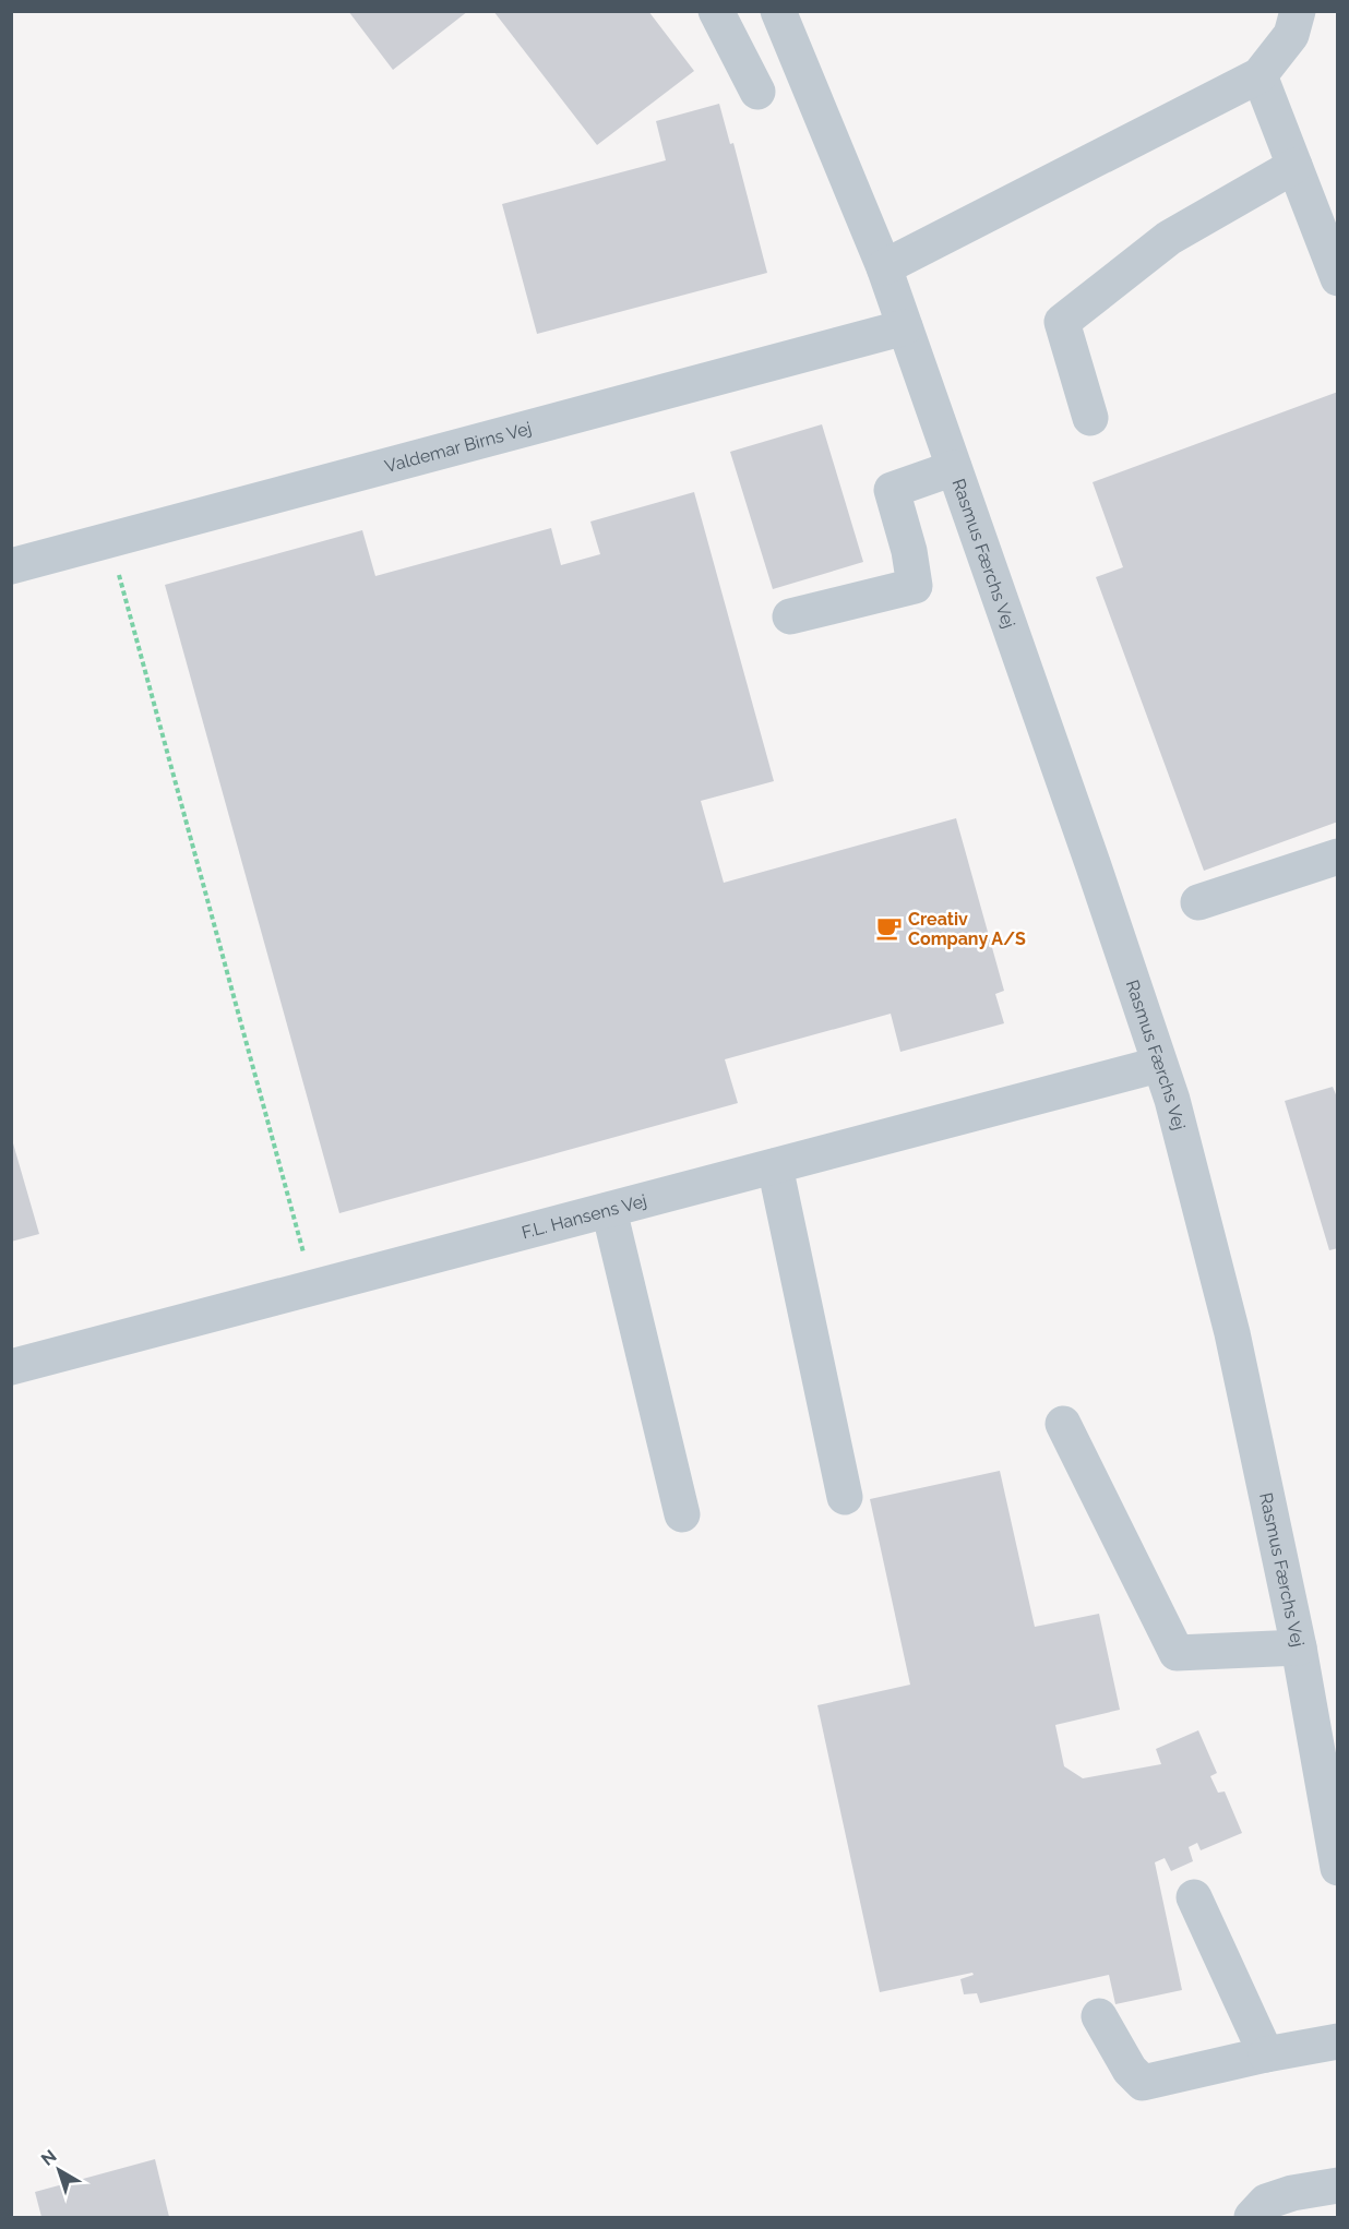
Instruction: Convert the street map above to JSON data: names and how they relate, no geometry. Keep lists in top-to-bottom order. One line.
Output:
{"streets":{"street":["Valdemar Birns Vej","Rasmus Færchs Vej","F.L. Hansens Vej"]},"crossings":[["Valdemar Birns Vej","Rasmus Færchs Vej"],["Rasmus Færchs Vej","F.L. Hansens Vej"]],"places":{"cafe":["Creativ Company A/S"]},"north":"top left"}
